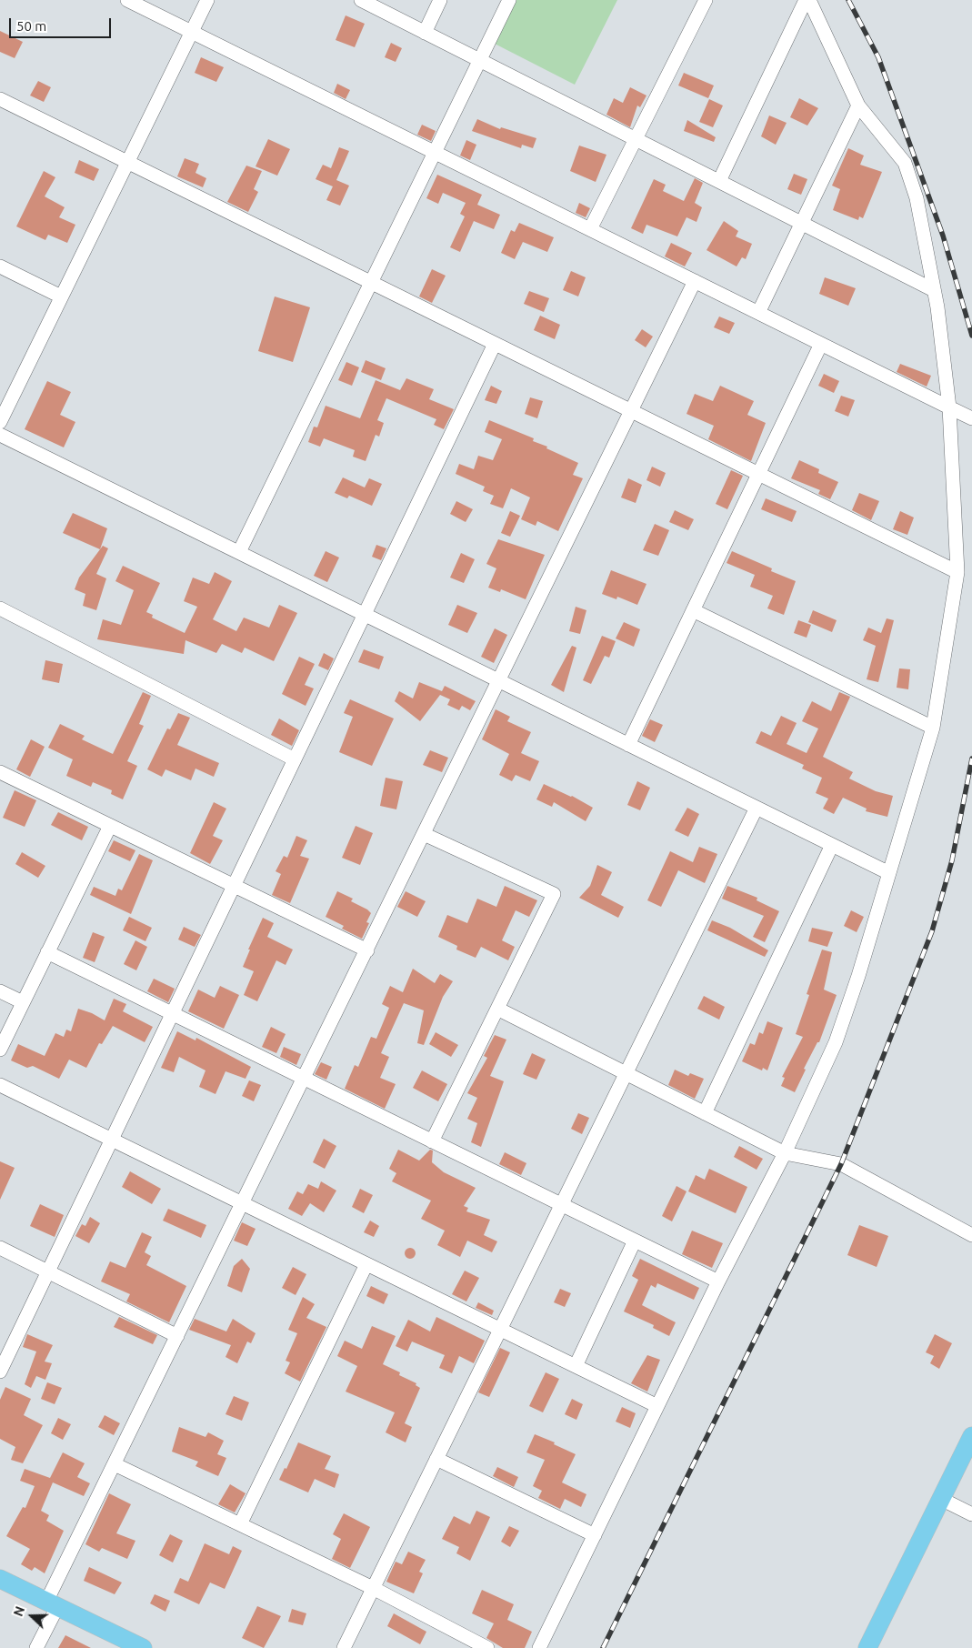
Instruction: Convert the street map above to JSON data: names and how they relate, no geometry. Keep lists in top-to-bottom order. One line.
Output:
{"scale_bar":"50 m","north":"left"}
